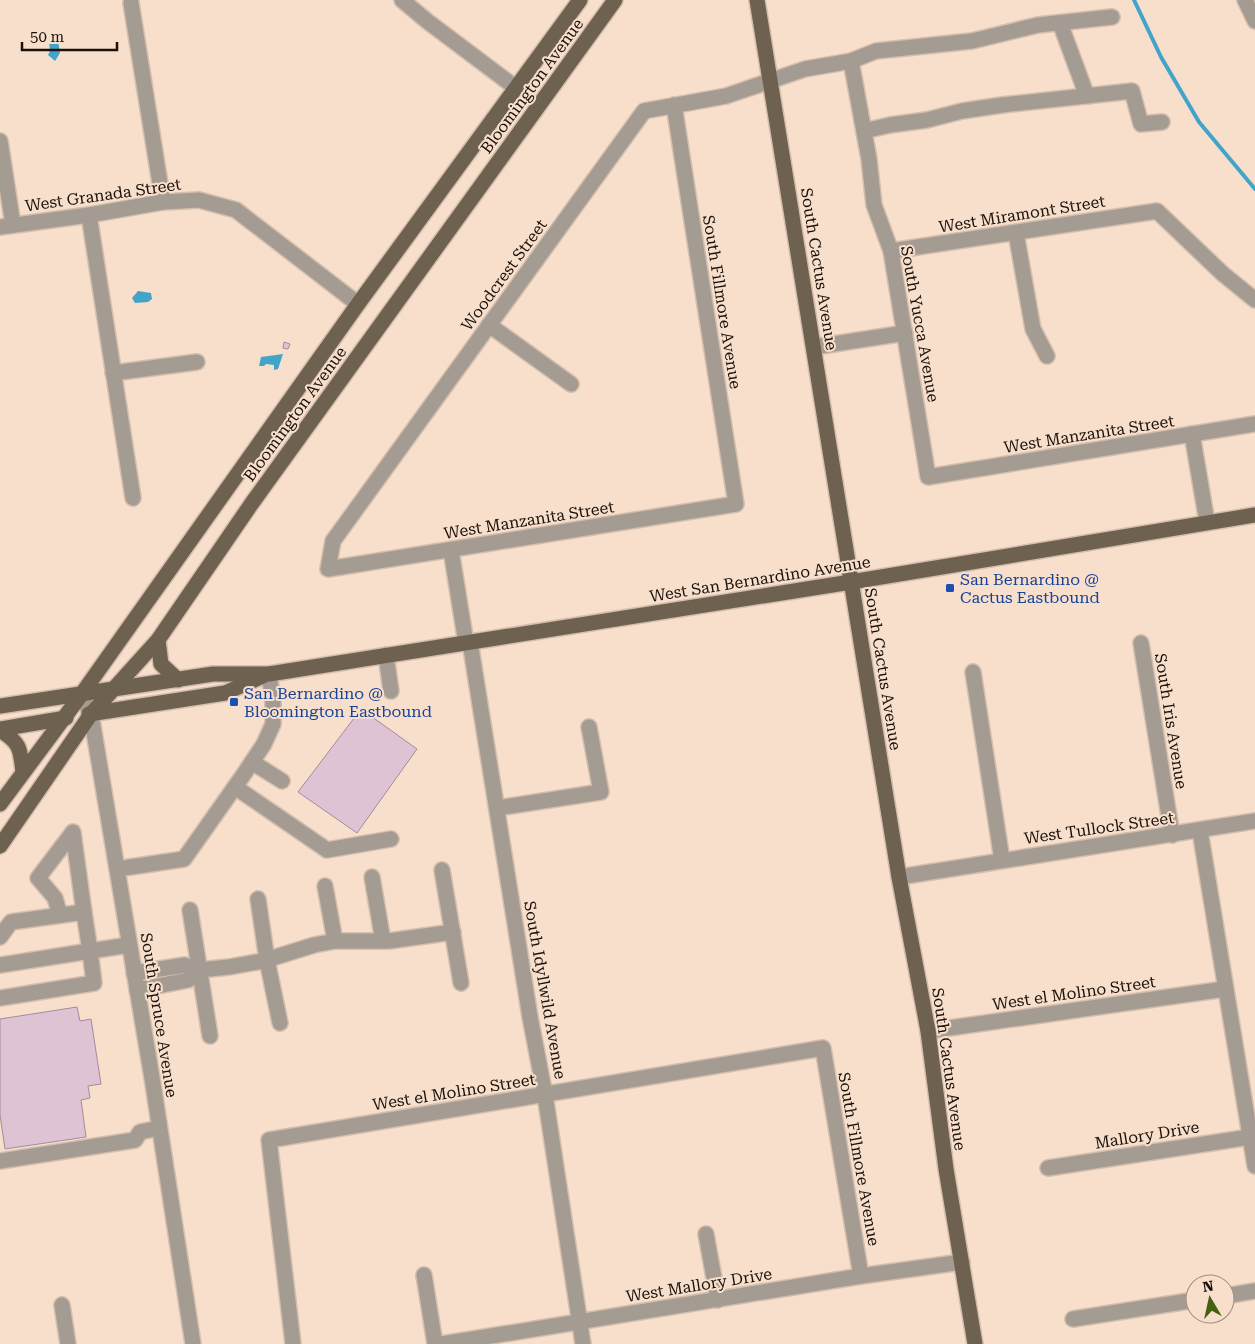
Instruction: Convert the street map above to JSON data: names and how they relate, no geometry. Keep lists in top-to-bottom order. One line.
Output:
{"streets":{"main road":["Bloomington Avenue","South Cactus Avenue","West San Bernardino Avenue"],"street":["West Granada Street","West Miramont Street","Woodcrest Street","South Fillmore Avenue","South Yucca Avenue","West Manzanita Street","South Iris Avenue","West Tullock Street","South Idyllwild Avenue","West el Molino Street","South Spruce Avenue","Mallory Drive","West Mallory Drive"]},"crossings":[["Bloomington Avenue","West Granada Street"],["Bloomington Avenue","West San Bernardino Avenue"],["Bloomington Avenue","South Spruce Avenue"],["West Miramont Street","South Yucca Avenue"],["South Cactus Avenue","Woodcrest Street"],["South Cactus Avenue","West San Bernardino Avenue"],["South Cactus Avenue","West Tullock Street"],["South Cactus Avenue","West el Molino Street"],["South Cactus Avenue","West Mallory Drive"],["Woodcrest Street","South Fillmore Avenue"],["Woodcrest Street","South Yucca Avenue"],["Woodcrest Street","West Manzanita Street"],["South Fillmore Avenue","West Manzanita Street"],["South Fillmore Avenue","West el Molino Street"],["South Fillmore Avenue","West Mallory Drive"],["South Yucca Avenue","West Manzanita Street"],["West Manzanita Street","South Idyllwild Avenue"],["West San Bernardino Avenue","South Idyllwild Avenue"],["West San Bernardino Avenue","South Spruce Avenue"],["South Iris Avenue","West Tullock Street"],["South Idyllwild Avenue","West el Molino Street"],["South Idyllwild Avenue","West Mallory Drive"]],"places":{"transit":["San Bernardino @ Cactus Eastbound","San Bernardino @ Bloomington Eastbound"]},"scale_bar":"50 m","north":"top"}
